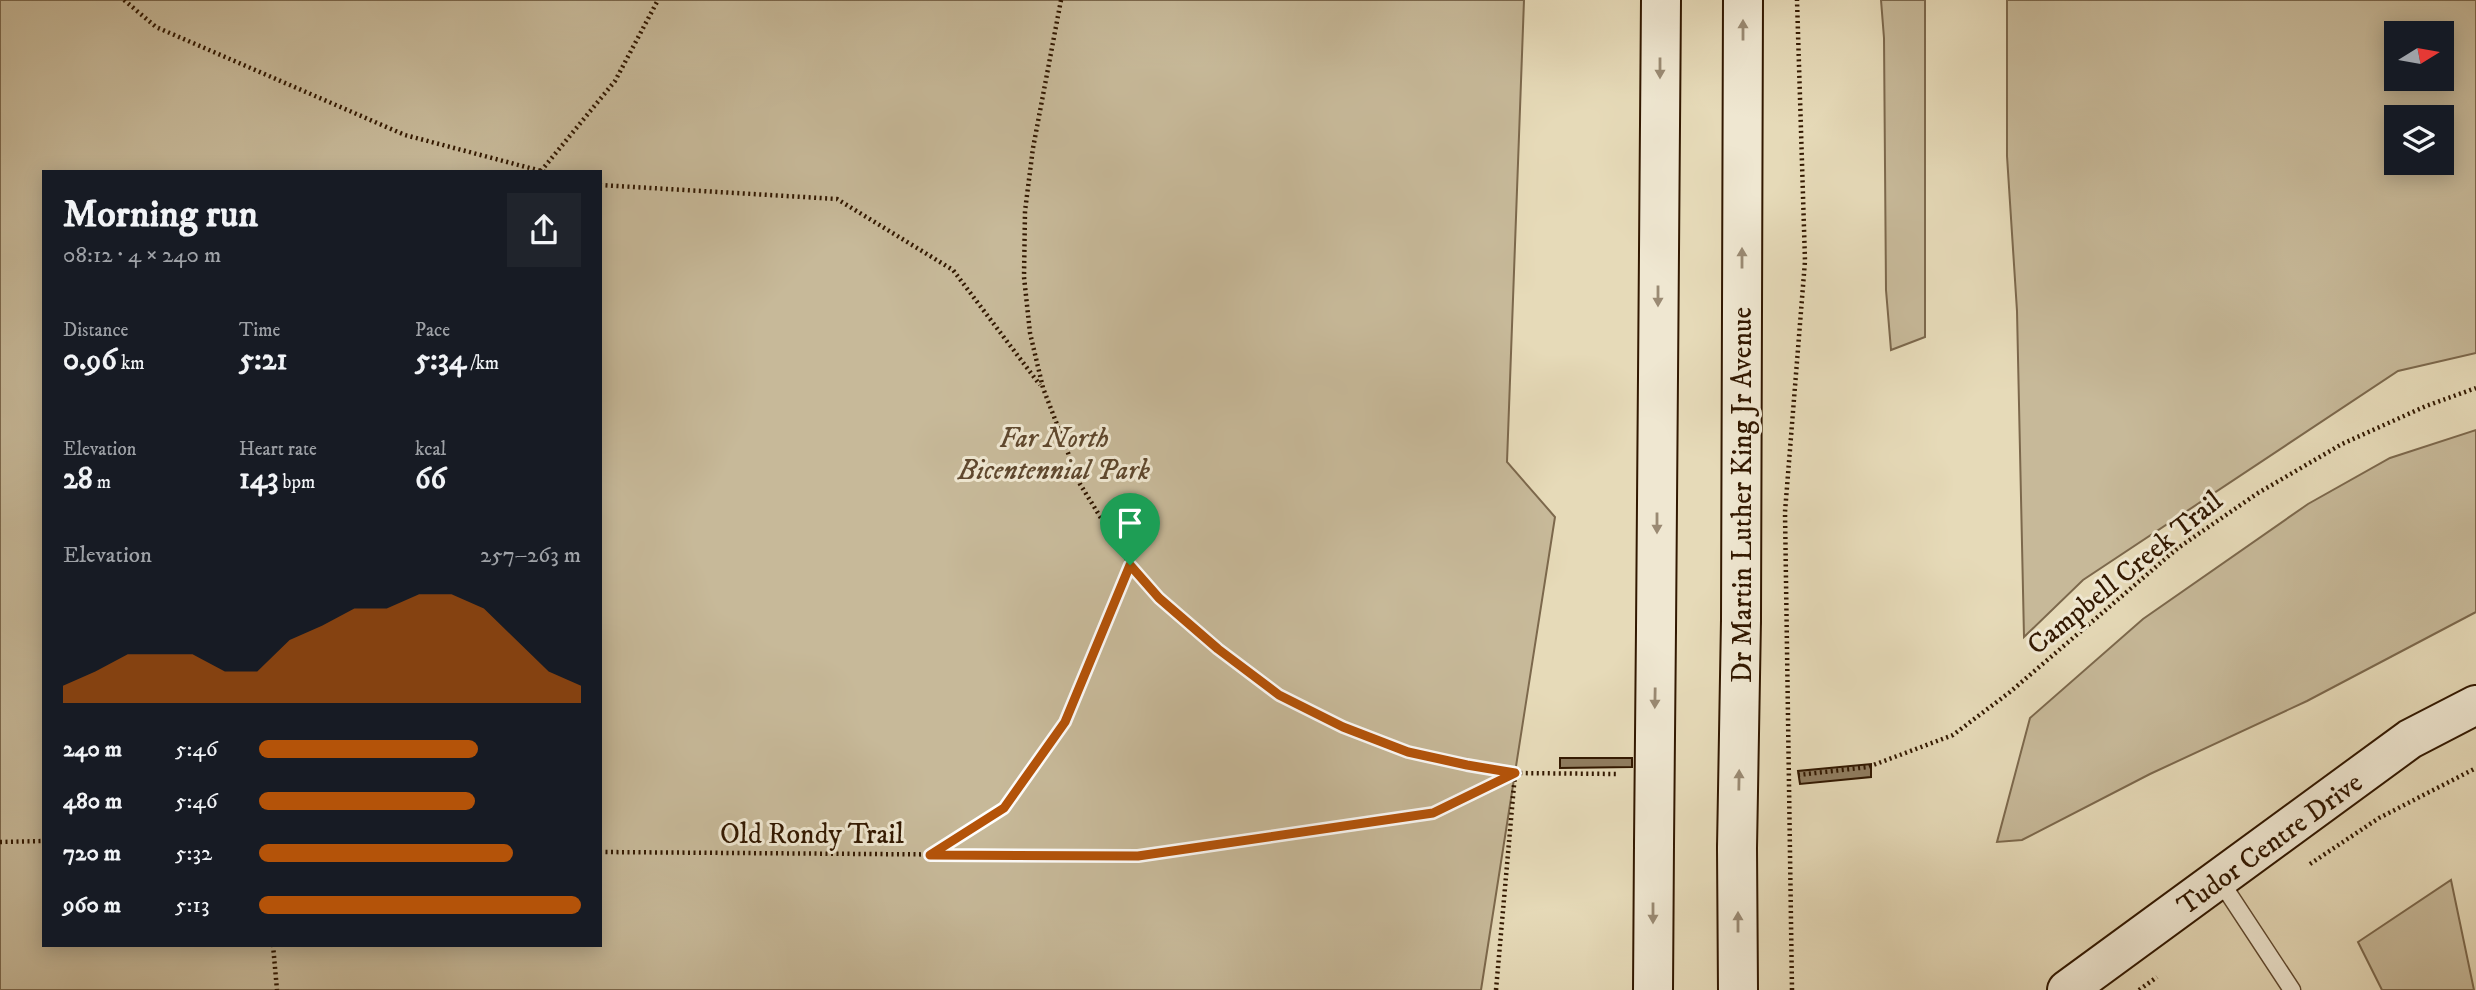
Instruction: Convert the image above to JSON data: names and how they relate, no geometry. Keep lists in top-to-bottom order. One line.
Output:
{"streets":{"street":["Dr Martin Luther King Jr Avenue","Tudor Centre Drive"],"path":["Campbell Creek Trail","Old Rondy Trail"]},"parks":["Far North Bicentennial Park"],"north":"right","page":{"heading":["Morning run","08:12 · 4 × 240 m"],"stats":[["Distance","0.96 km"],["Time","5:21"],["Pace","5:34 /km"],["Elevation","28 m"],["Heart rate","143 bpm"],["kcal","66"]],"chart":["Elevation","257–263 m"],"list":[{"name":"240 m","note":"5:46"},{"name":"480 m","note":"5:46"},{"name":"720 m","note":"5:32"},{"name":"960 m","note":"5:13"}]}}
